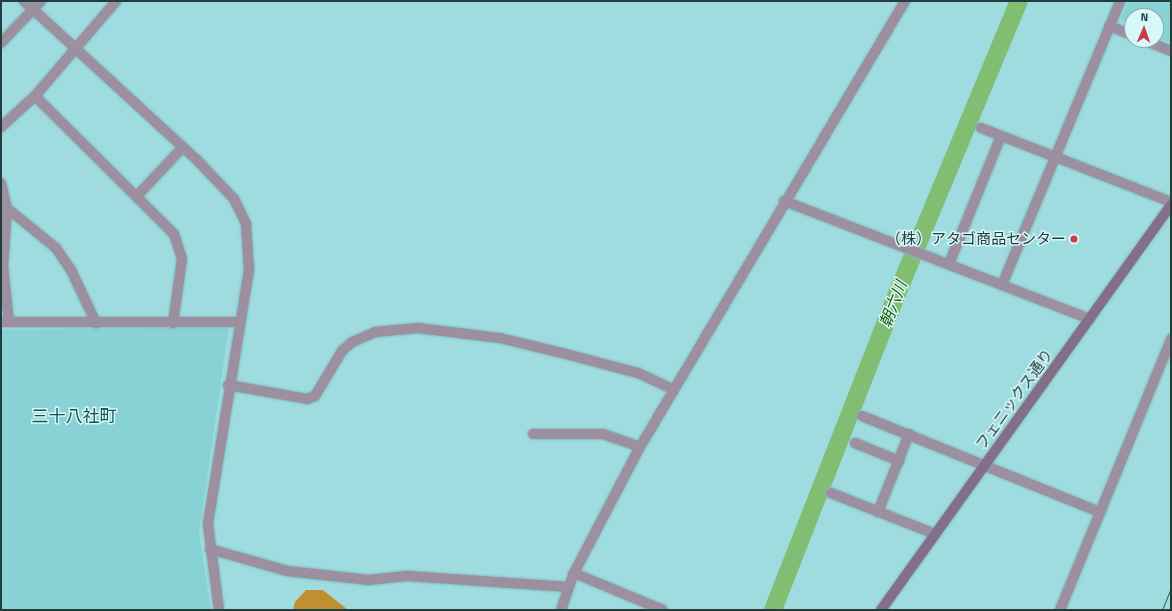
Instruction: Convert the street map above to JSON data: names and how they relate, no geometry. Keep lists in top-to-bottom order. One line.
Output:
{"streets":{"main road":["フェニックス通り"]},"districts":["三十八社町"],"water":["朝六川"],"places":["（株）アタゴ商品センター"],"north":"top"}
